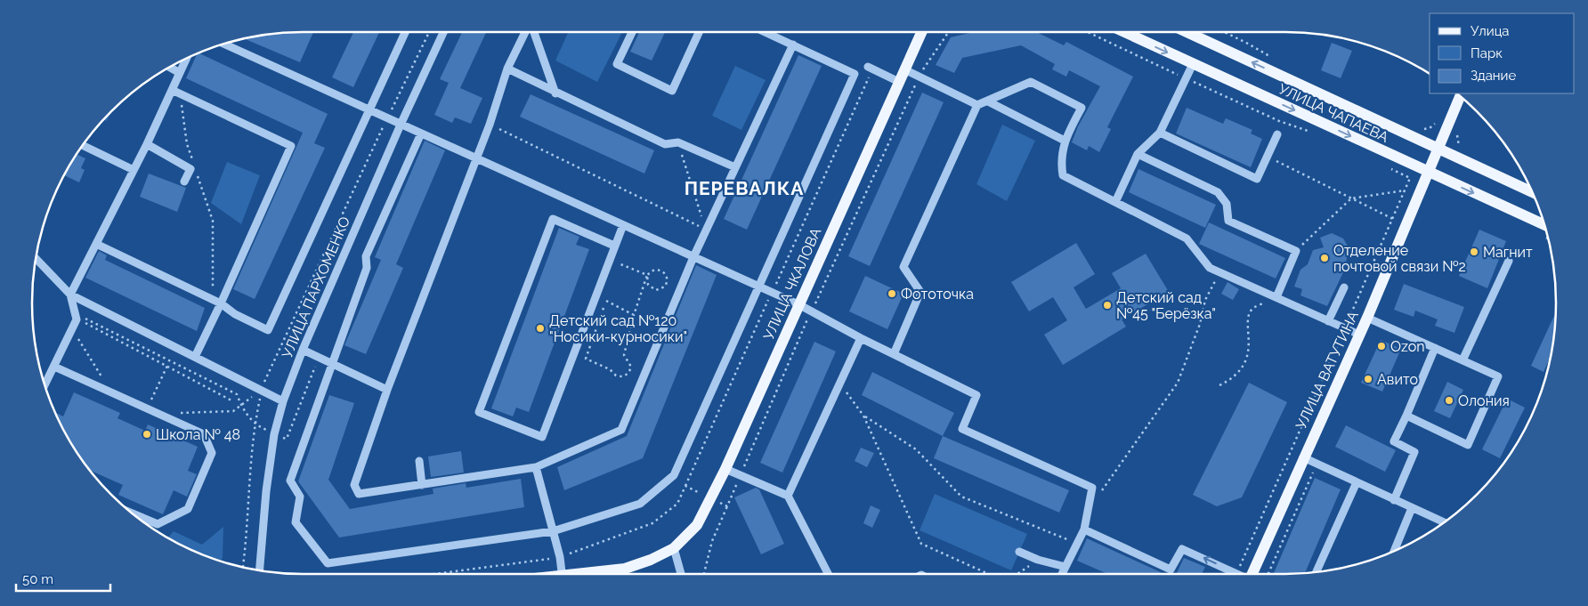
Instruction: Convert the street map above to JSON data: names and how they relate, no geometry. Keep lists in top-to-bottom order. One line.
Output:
{"streets":{"main road":["УЛИЦА ЧАПАЕВА","УЛИЦА ЧКАЛОВА","УЛИЦА ВАТУТИНА"],"street":["УЛИЦА ПАРХОМЕНКО"]},"crossings":[["УЛИЦА ЧАПАЕВА","УЛИЦА ВАТУТИНА"]],"districts":["ПЕРЕВАЛКА"],"places":["Магнит","Отделение почтовой связи №2","Фототочка","Детский сад №45 \"Берёзка\"","Детский сад №120 \"Носики-курносики\"","Ozon","Авито","Олония","Школа № 48"],"legend":["Улица","Парк","Здание"],"scale_bar":"50 m"}
